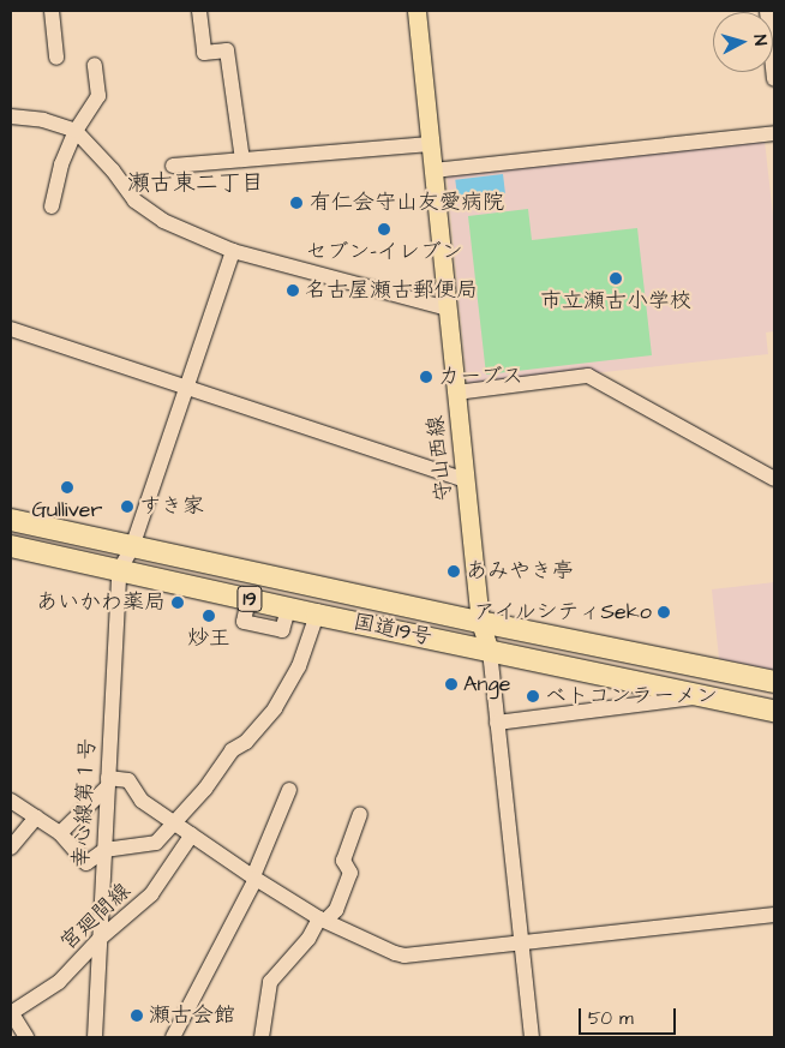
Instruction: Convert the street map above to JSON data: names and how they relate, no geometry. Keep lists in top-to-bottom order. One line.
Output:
{"streets":{"highway":["19","国道19号"],"main road":["守山西線"],"street":["幸心線第１号","宮廻間線"]},"crossings":[["守山西線","国道19号"],["国道19号","幸心線第１号"],["幸心線第１号","宮廻間線"]],"districts":["瀬古東二丁目"],"places":["有仁会守山友愛病院","セブン-イレブン","市立瀬古小学校","名古屋瀬古郵便局","カーブス","Gulliver","すき家","あみやき亭","あいかわ薬局","アイルシティSeko","炒王","Ange","ベトコンラーメン","瀬古会館"],"scale_bar":"50 m","north":"right"}
